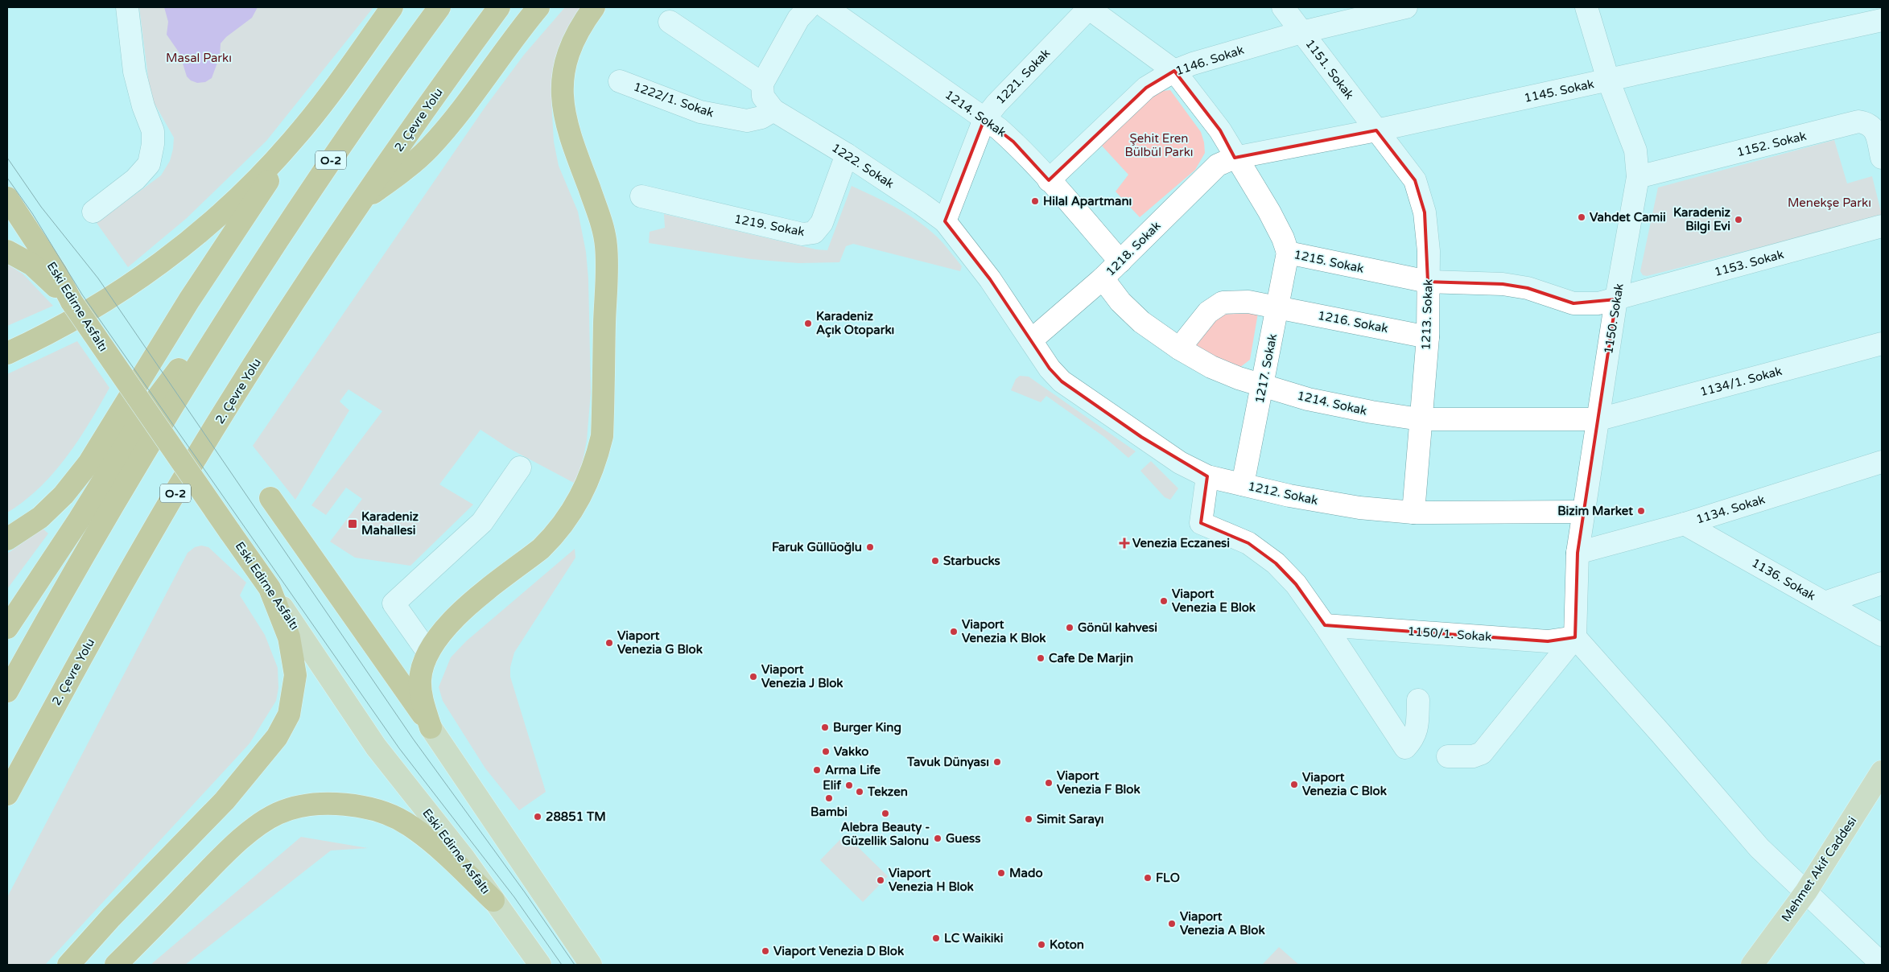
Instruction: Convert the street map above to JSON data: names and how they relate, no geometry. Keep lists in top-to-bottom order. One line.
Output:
{"streets":{"highway":["2. Çevre Yolu","O-2","Eski Edirne Asfaltı"],"main road":["Mehmet Akif Caddesi"],"street":["1146. Sokak","1151. Sokak","1221. Sokak","1145. Sokak","1222/1. Sokak","1214. Sokak","1152. Sokak","1222. Sokak","1219. Sokak","1218. Sokak","1215. Sokak","1153. Sokak","1213. Sokak","1150. Sokak","1216. Sokak","1217. Sokak","1134/1. Sokak","1212. Sokak","1134. Sokak","1136. Sokak","1150/1. Sokak"]},"crossings":[["1146. Sokak","1151. Sokak"],["1146. Sokak","1214. Sokak"],["1146. Sokak","1215. Sokak"],["1151. Sokak","1145. Sokak"],["1151. Sokak","1213. Sokak"],["1221. Sokak","1214. Sokak"],["1221. Sokak","1222. Sokak"],["1221. Sokak","1215. Sokak"],["1145. Sokak","1218. Sokak"],["1145. Sokak","1215. Sokak"],["1145. Sokak","1213. Sokak"],["1145. Sokak","1150. Sokak"],["1222/1. Sokak","1222. Sokak"],["1214. Sokak","1218. Sokak"],["1214. Sokak","1213. Sokak"],["1214. Sokak","1150. Sokak"],["1214. Sokak","1216. Sokak"],["1214. Sokak","1217. Sokak"],["1214. Sokak","1134/1. Sokak"],["1152. Sokak","1150. Sokak"],["1222. Sokak","1219. Sokak"],["1222. Sokak","1218. Sokak"],["1222. Sokak","1212. Sokak"],["1218. Sokak","1215. Sokak"],["1218. Sokak","1212. Sokak"],["1215. Sokak","1153. Sokak"],["1215. Sokak","1213. Sokak"],["1215. Sokak","1150. Sokak"],["1215. Sokak","1217. Sokak"],["1153. Sokak","1150. Sokak"],["1213. Sokak","1216. Sokak"],["1213. Sokak","1212. Sokak"],["1150. Sokak","1134/1. Sokak"],["1150. Sokak","1212. Sokak"],["1150. Sokak","1134. Sokak"],["1150. Sokak","1150/1. Sokak"],["1216. Sokak","1217. Sokak"],["1217. Sokak","1212. Sokak"],["1134. Sokak","1136. Sokak"]],"parks":["Masal Parkı","Şehit Eren Bülbül Parkı","Menekşe Parkı"],"places":{"other":["Hilal Apartmanı","Vahdet Camii","Karadeniz Bilgi Evi","Karadeniz Açık Otoparkı","Bizim Market","Faruk Güllüoğlu","Starbucks","Viaport Venezia E Blok","Gönül kahvesi","Viaport Venezia K Blok","Viaport Venezia G Blok","Cafe De Marjin","Viaport Venezia J Blok","Burger King","Vakko","Tavuk Dünyası","Arma Life","Viaport Venezia F Blok","Viaport Venezia C Blok","Elif","Tekzen","Bambi","Alebra Beauty - Güzellik Salonu","28851 TM","Simit Sarayı","Guess","Mado","FLO","Viaport Venezia H Blok","Viaport Venezia A Blok","LC Waikiki","Koton","Viaport Venezia D Blok"],"transit":["Karadeniz Mahallesi"],"health":["Venezia Eczanesi"]}}
